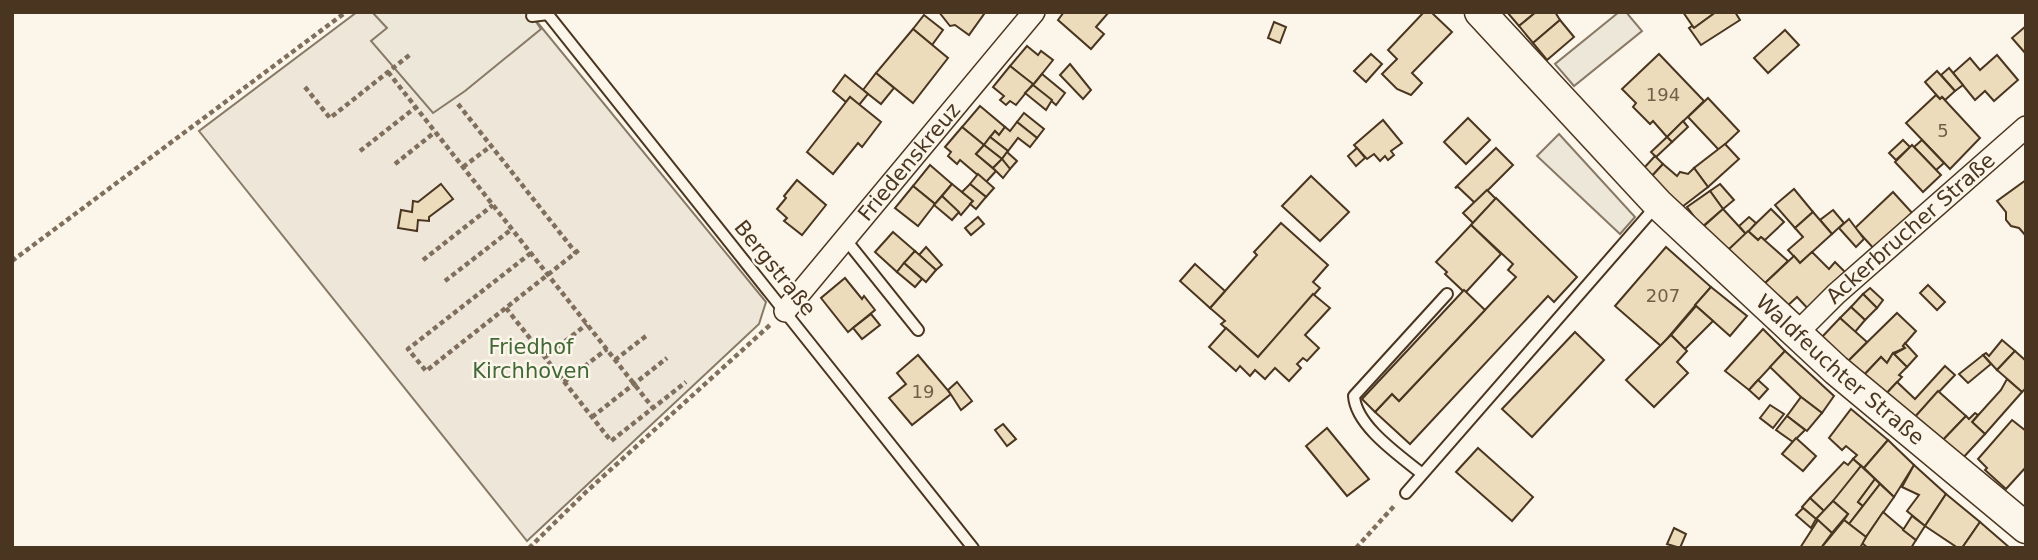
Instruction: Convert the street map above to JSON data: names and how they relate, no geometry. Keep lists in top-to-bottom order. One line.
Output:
{"streets":{"street":["Friedenskreuz","Ackerbrucher Straße","Waldfeuchter Straße"],"lane":["Bergstraße"]},"crossings":[["Friedenskreuz","Bergstraße"],["Ackerbrucher Straße","Waldfeuchter Straße"]],"parks":["Friedhof Kirchhoven"],"house_numbers":["194","5","207","19"]}
